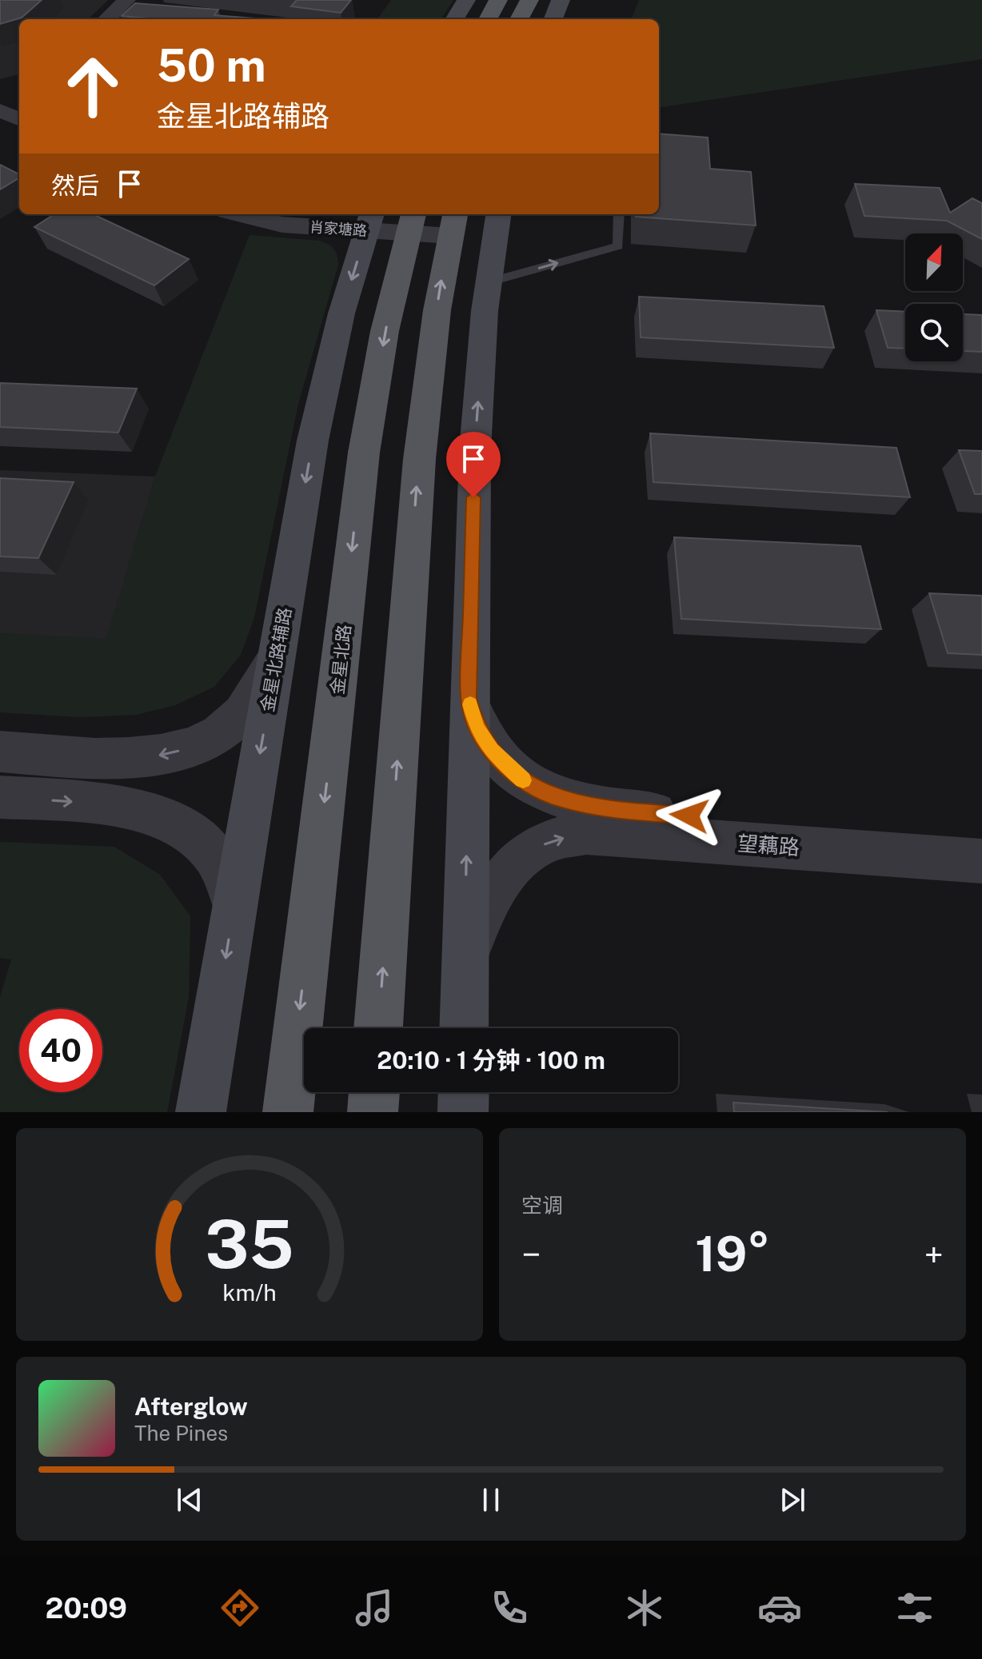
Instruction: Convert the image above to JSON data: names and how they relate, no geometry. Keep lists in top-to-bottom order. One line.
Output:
{"streets":{"main road":["金星北路辅路","金星北路"],"street":["肖家塘路","望藕路"]},"crossings":[["肖家塘路","金星北路辅路"],["肖家塘路","金星北路"]],"one_way":["望藕路"],"north":"top right","page":{"turn":["50 m","金星北路辅路"],"then":"然后","limit":"40","trip":"20:10 · 1 分钟 · 100 m","tile":"空调","heat":["−","19°","+"],"song":["Afterglow","The Pines"],"tabs":"20:09","gauge":["35","km/h"]}}
